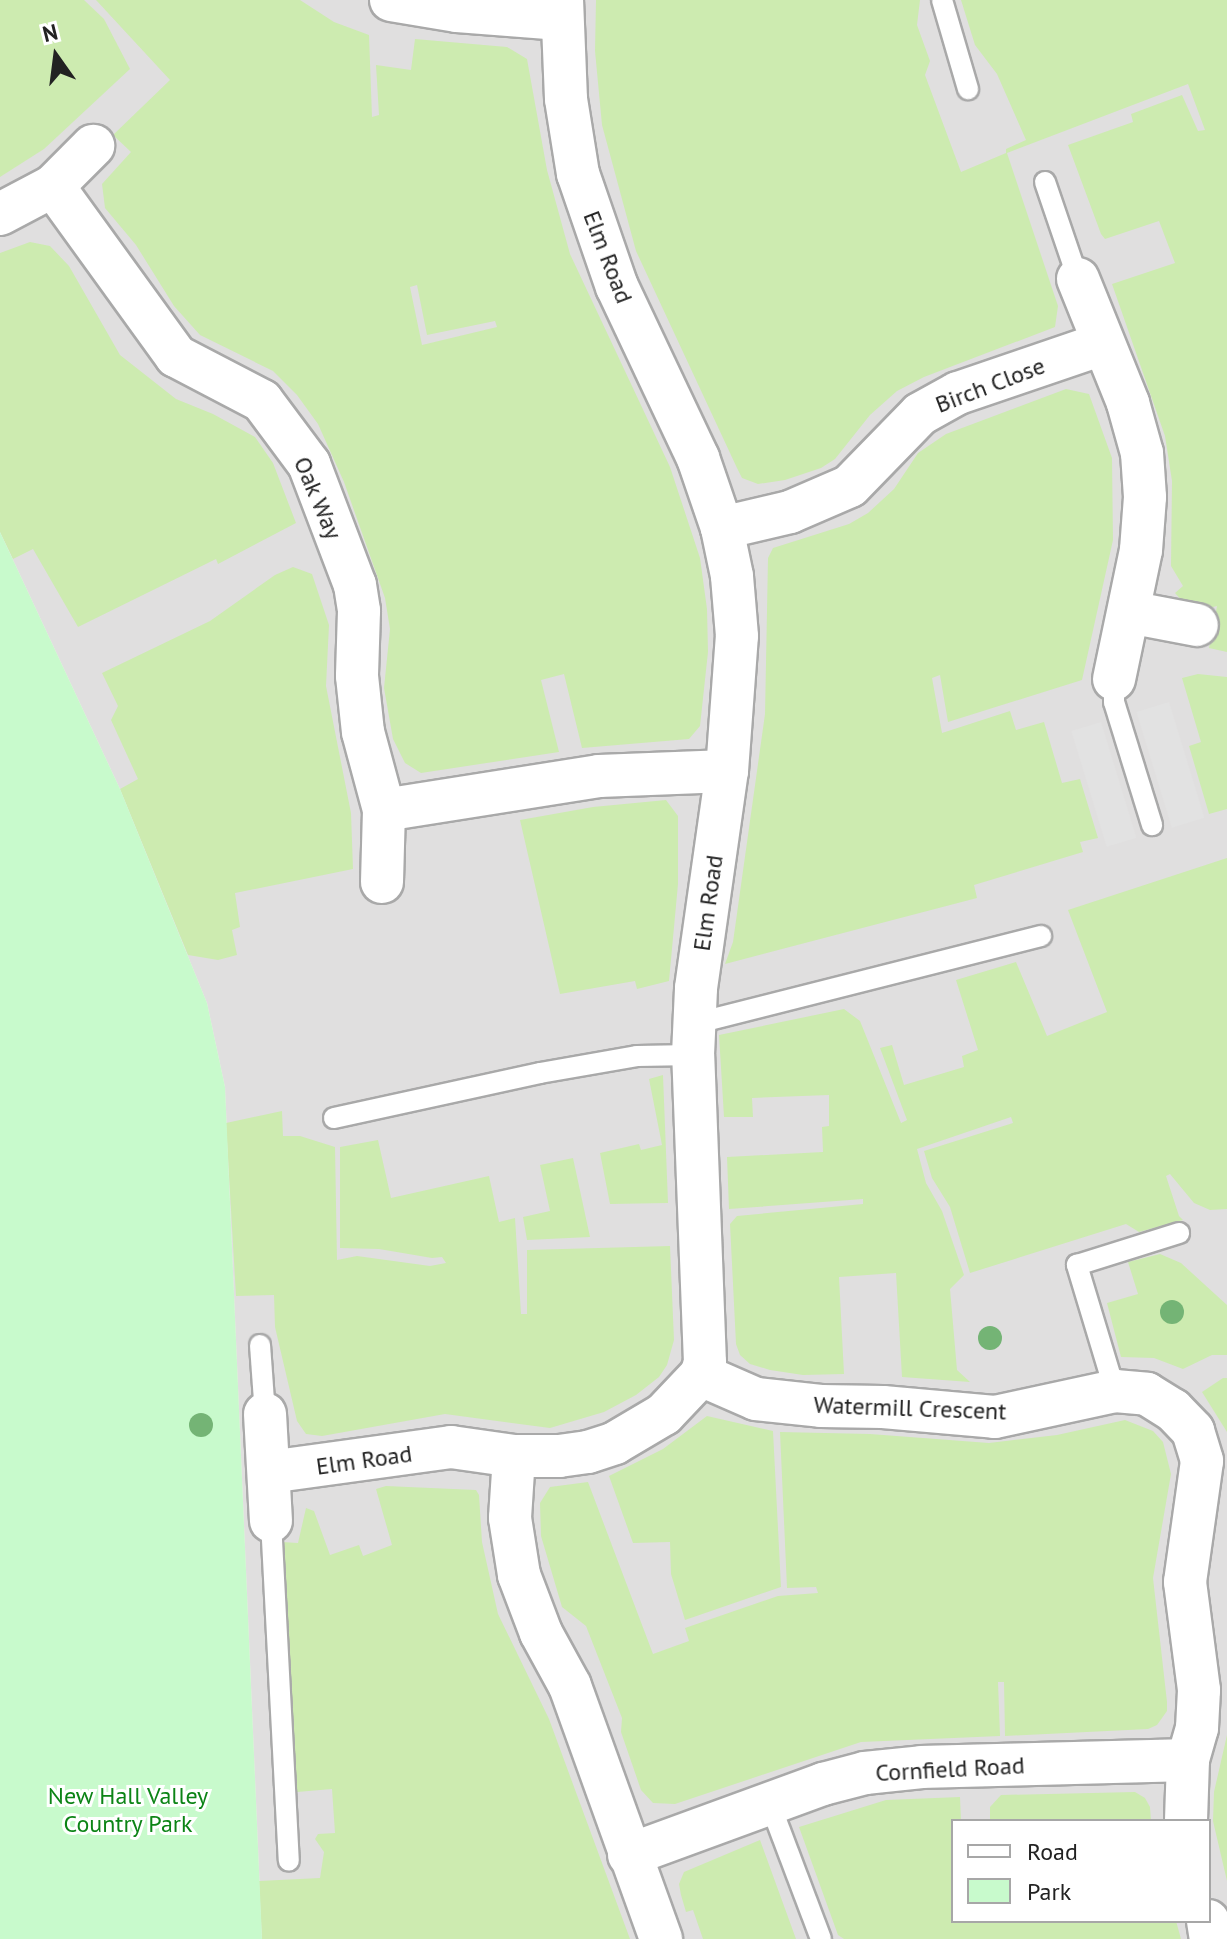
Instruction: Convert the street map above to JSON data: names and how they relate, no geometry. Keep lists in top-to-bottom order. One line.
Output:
{"streets":{"street":["Elm Road","Birch Close","Oak Way","Watermill Crescent","Cornfield Road"]},"crossings":[["Elm Road","Birch Close"],["Elm Road","Watermill Crescent"],["Watermill Crescent","Cornfield Road"]],"parks":["New Hall Valley Country Park"],"legend":["Road","Park"],"north":"top"}
